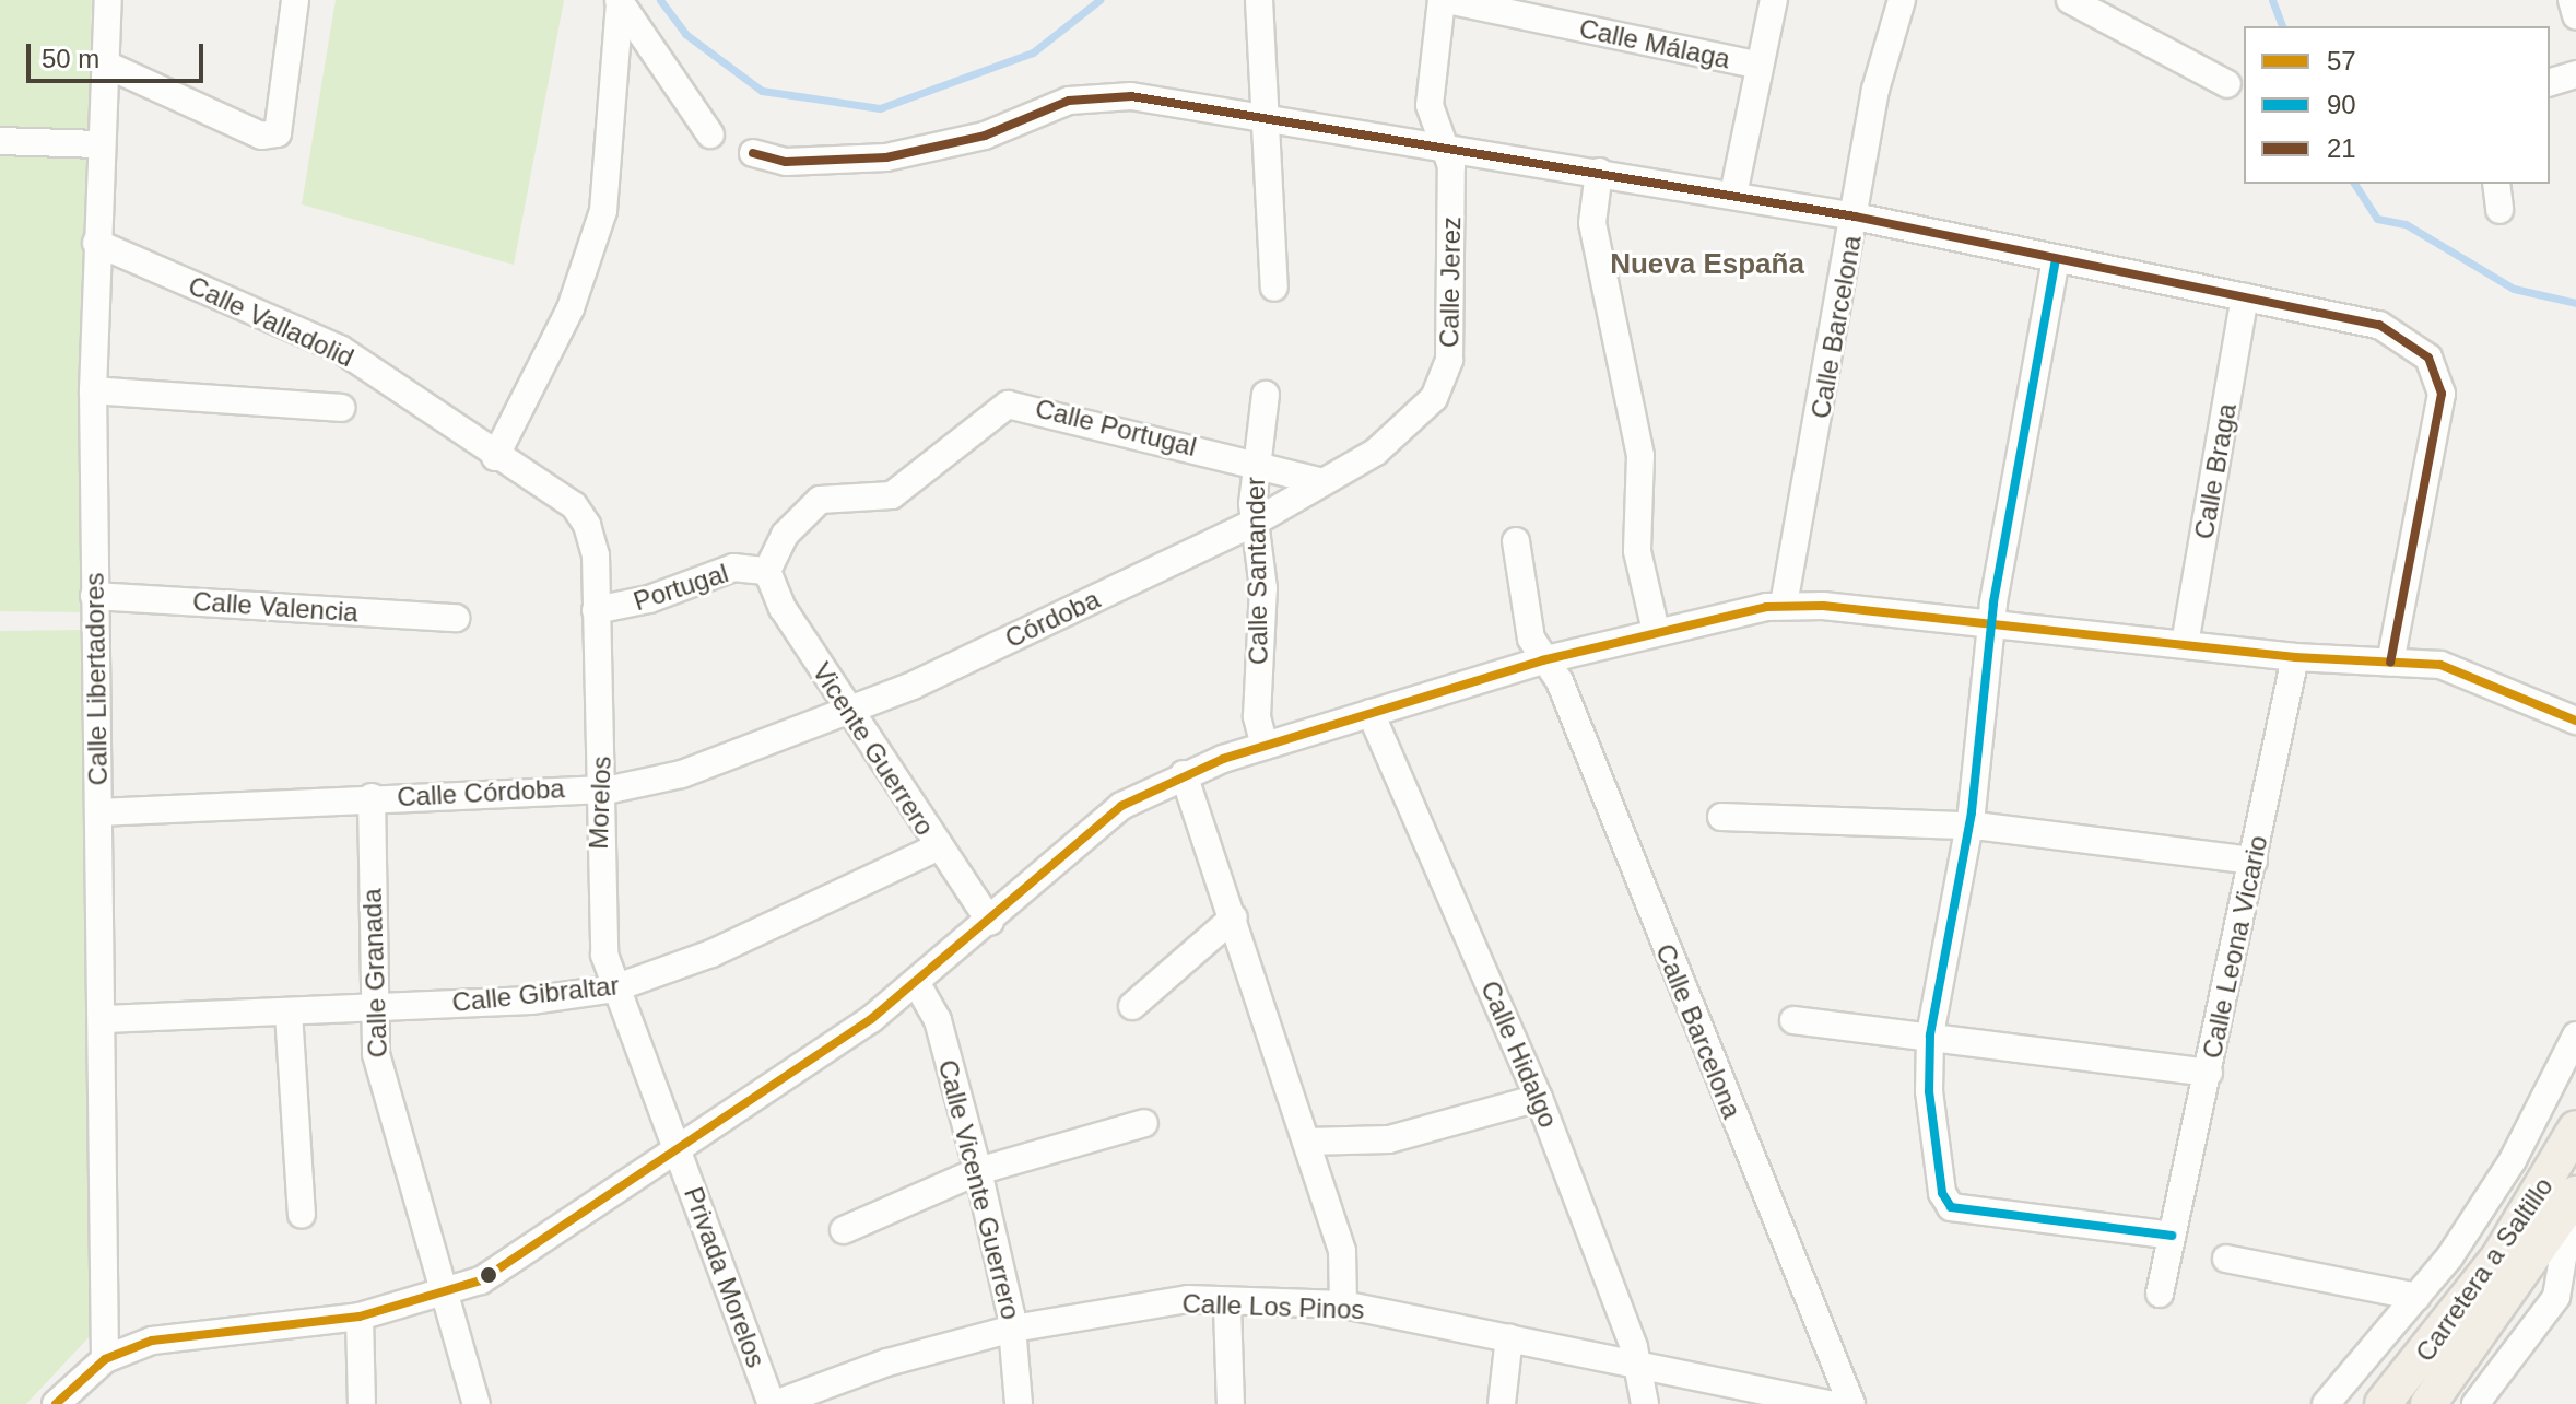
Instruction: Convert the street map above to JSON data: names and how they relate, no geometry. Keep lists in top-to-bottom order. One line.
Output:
{"streets":{"main road":["Carretera a Saltillo"],"street":["Calle Málaga","Calle Jerez","Calle Valladolid","Calle Barcelona","Calle Portugal","Calle Braga","Calle Santander","Portugal","Calle Valencia","Córdoba","Calle Libertadores","Vicente Guerrero","Calle Córdoba","Morelos","Calle Leona Vicario","Calle Granada","Calle Gibraltar","Calle Hidalgo","Calle Vicente Guerrero","Privada Morelos","Calle Los Pinos"]},"crossings":[["Calle Málaga","Calle Jerez"],["Calle Jerez","Calle Portugal"],["Calle Jerez","Calle Santander"],["Calle Jerez","Córdoba"],["Calle Valladolid","Calle Libertadores"],["Calle Valladolid","Morelos"],["Calle Portugal","Calle Santander"],["Calle Portugal","Portugal"],["Calle Portugal","Vicente Guerrero"],["Calle Santander","Córdoba"],["Portugal","Vicente Guerrero"],["Portugal","Morelos"],["Calle Valencia","Calle Libertadores"],["Córdoba","Vicente Guerrero"],["Córdoba","Calle Córdoba"],["Calle Libertadores","Calle Córdoba"],["Calle Libertadores","Calle Gibraltar"],["Vicente Guerrero","Calle Córdoba"],["Vicente Guerrero","Calle Gibraltar"],["Calle Córdoba","Morelos"],["Calle Córdoba","Calle Granada"],["Morelos","Calle Gibraltar"],["Morelos","Privada Morelos"],["Calle Granada","Calle Gibraltar"],["Calle Hidalgo","Calle Los Pinos"],["Calle Vicente Guerrero","Calle Los Pinos"],["Privada Morelos","Calle Los Pinos"]],"districts":["Nueva España"],"lines":["transit line 21","transit line 90","transit line 57"],"legend":["57","90","21"],"scale_bar":"50 m"}
